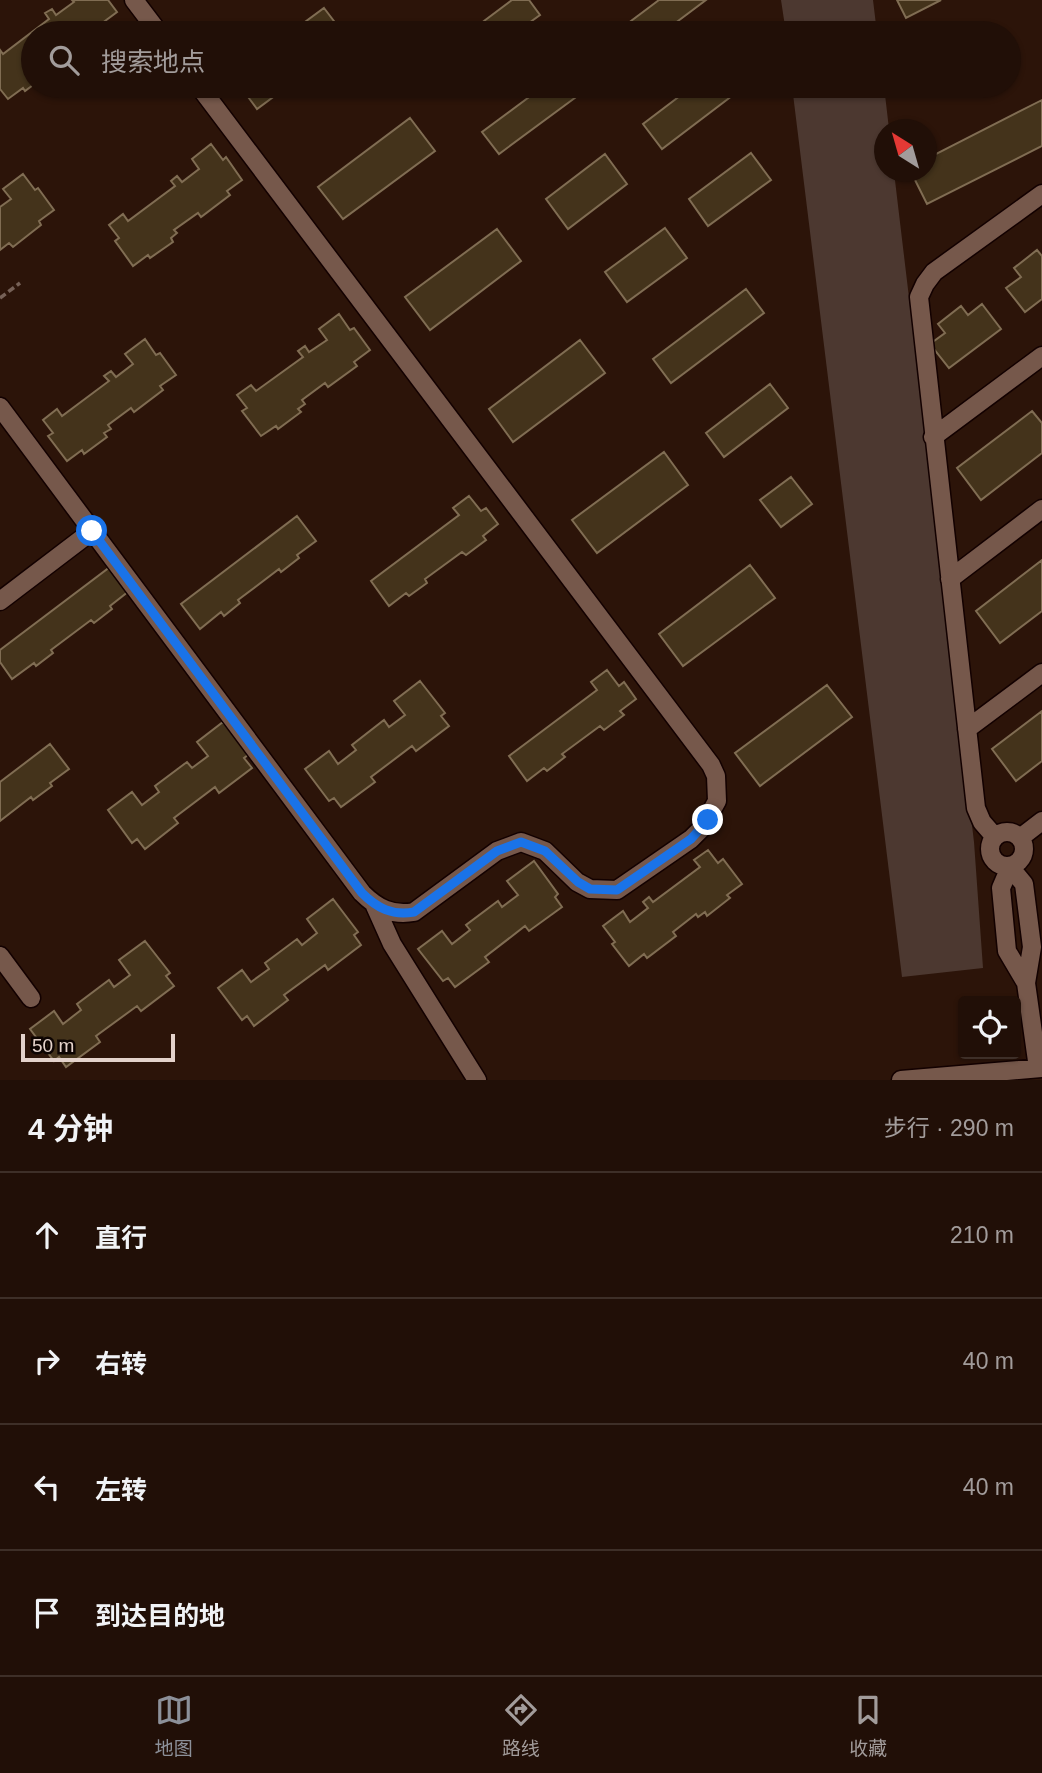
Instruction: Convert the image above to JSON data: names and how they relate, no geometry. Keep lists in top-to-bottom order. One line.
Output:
{"scale_bar":"50 m","north":"top left","page":{"search":"搜索地点","scale":"50 m","heading":["4 分钟","步行 · 290 m"],"list":[["直行","210 m"],["右转","40 m"],["左转","40 m"],"到达目的地"],"nav":["地图","路线","收藏"]}}
